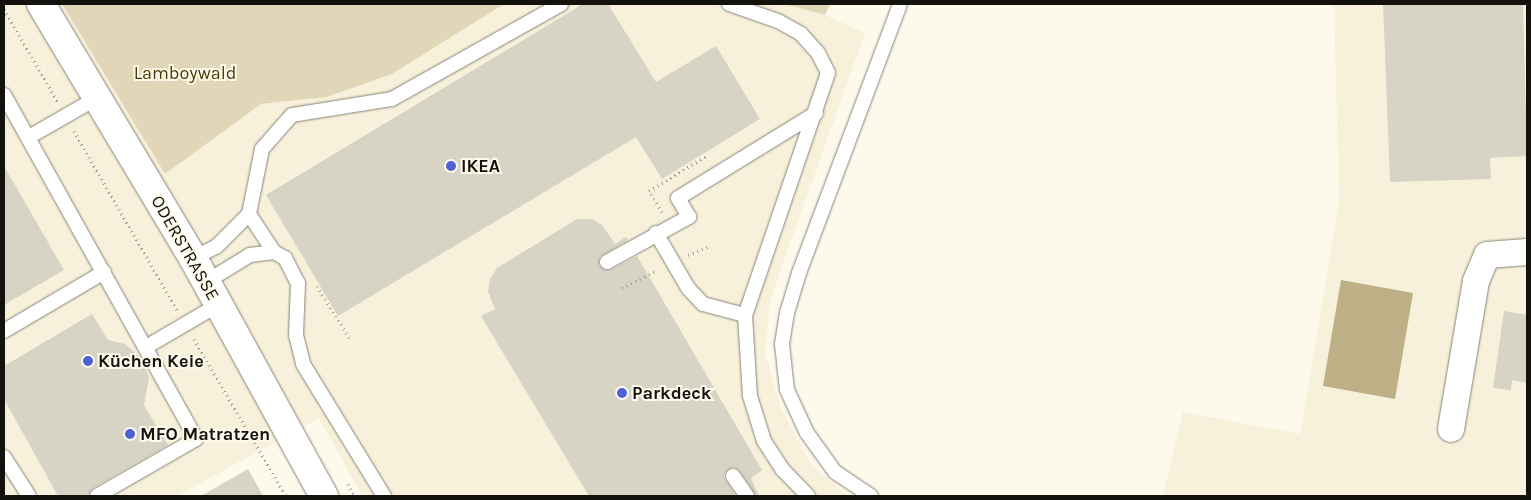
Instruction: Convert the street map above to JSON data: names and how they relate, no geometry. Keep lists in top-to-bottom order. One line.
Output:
{"streets":{"street":["ODERSTRASSE"]},"parks":["Lamboywald"],"places":["IKEA","Küchen Keie","Parkdeck","MFO Matratzen"]}
